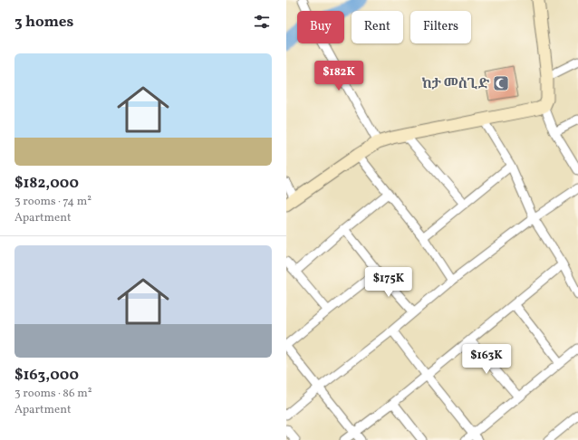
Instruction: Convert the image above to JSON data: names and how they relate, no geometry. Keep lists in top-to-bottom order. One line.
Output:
{"places":{"mosque":["ከታ መስጊድ"]},"page":{"heading":"3 homes","chip":["Buy","Rent","Filters"],"list":[{"name":"$182,000","note":"3 rooms · 74 m² · Apartment"},{"name":"$163,000","note":"3 rooms · 86 m² · Apartment"}],"price":["$182K","$175K","$163K"]}}
